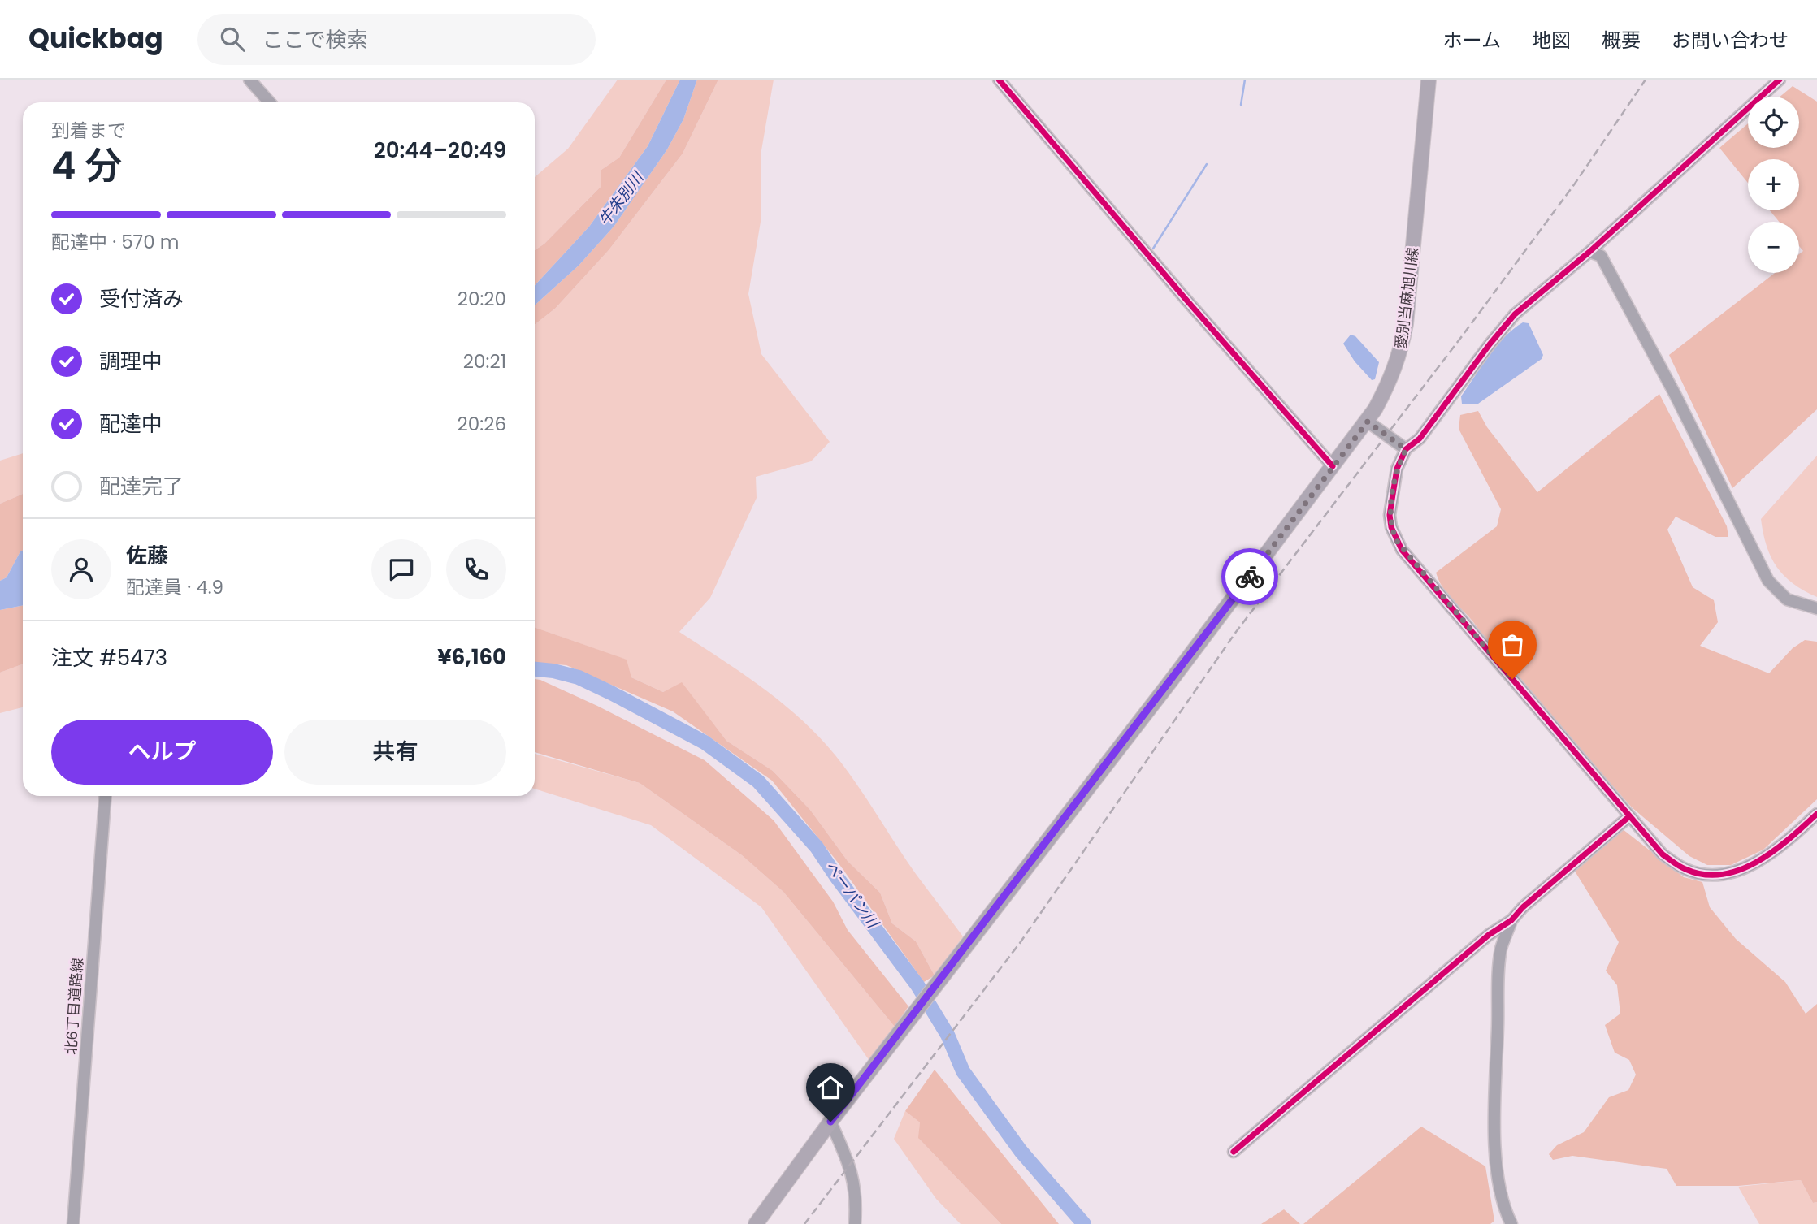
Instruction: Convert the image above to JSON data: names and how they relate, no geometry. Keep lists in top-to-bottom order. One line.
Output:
{"streets":{"main road":["愛別当麻旭川線"],"street":["北6丁目道路線"]},"water":["牛朱別川","ペーパン川"],"page":{"header":"Quickbag","search":"ここで検索","nav":["ホーム","地図","概要","お問い合わせ"],"map_buttons":["+","−"],"heading":["4 分","到着まで","20:44–20:49"],"panel":["佐藤","配達員 · 4.9","注文 #5473","¥6,160"],"bar":"配達中 · 570 m","list":[["受付済み","20:20"],["調理中","20:21"],["配達中","20:26"],"配達完了"],"buttons":["ヘルプ","共有"]}}
